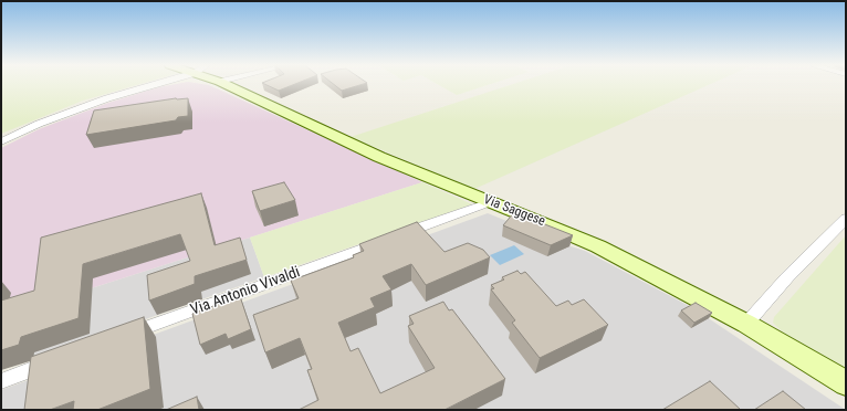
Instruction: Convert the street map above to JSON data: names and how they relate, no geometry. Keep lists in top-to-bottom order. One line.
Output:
{"streets":{"main road":["Via Saggese"],"street":["Via Antonio Vivaldi"]},"crossings":[["Via Saggese","Via Antonio Vivaldi"]]}
